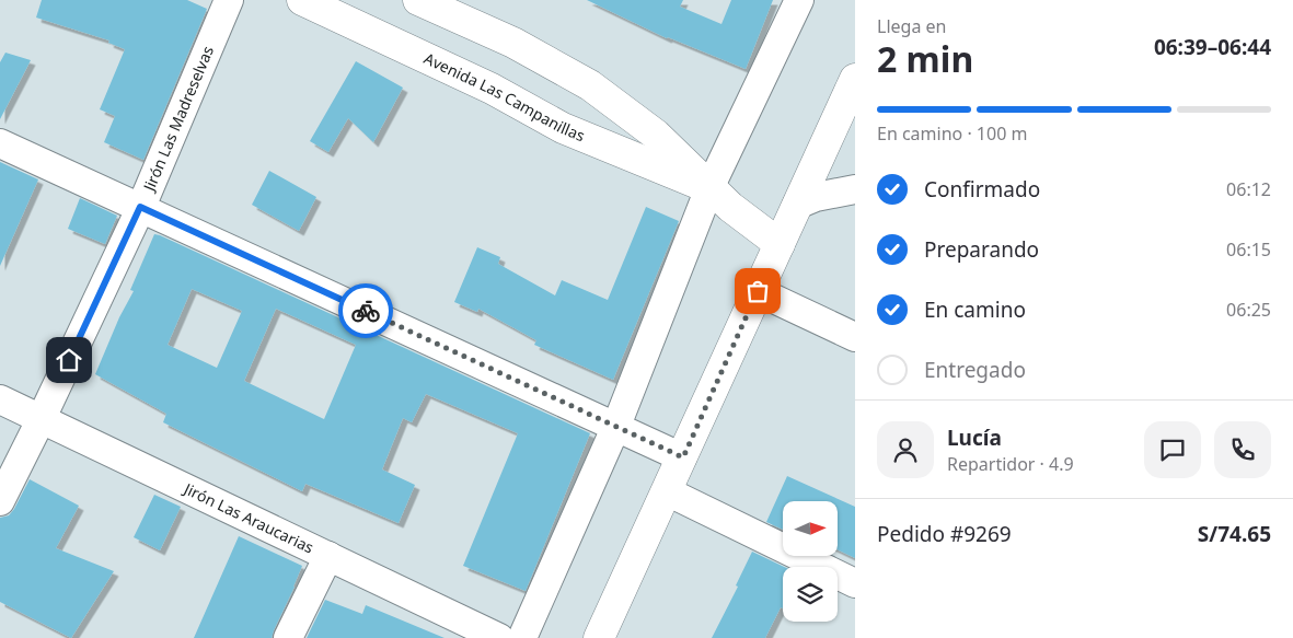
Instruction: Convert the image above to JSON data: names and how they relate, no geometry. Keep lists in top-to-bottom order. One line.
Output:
{"streets":{"street":["Avenida Las Campanillas","Jirón Las Madreselvas","Jirón Las Araucarias"]},"crossings":[["Jirón Las Madreselvas","Jirón Las Araucarias"]],"north":"right","page":{"heading":["2 min","Llega en","06:39–06:44"],"panel":["Lucía","Repartidor · 4.9","Pedido #9269","S/74.65"],"bar":"En camino · 100 m","list":[["Confirmado","06:12"],["Preparando","06:15"],["En camino","06:25"],"Entregado"]}}
